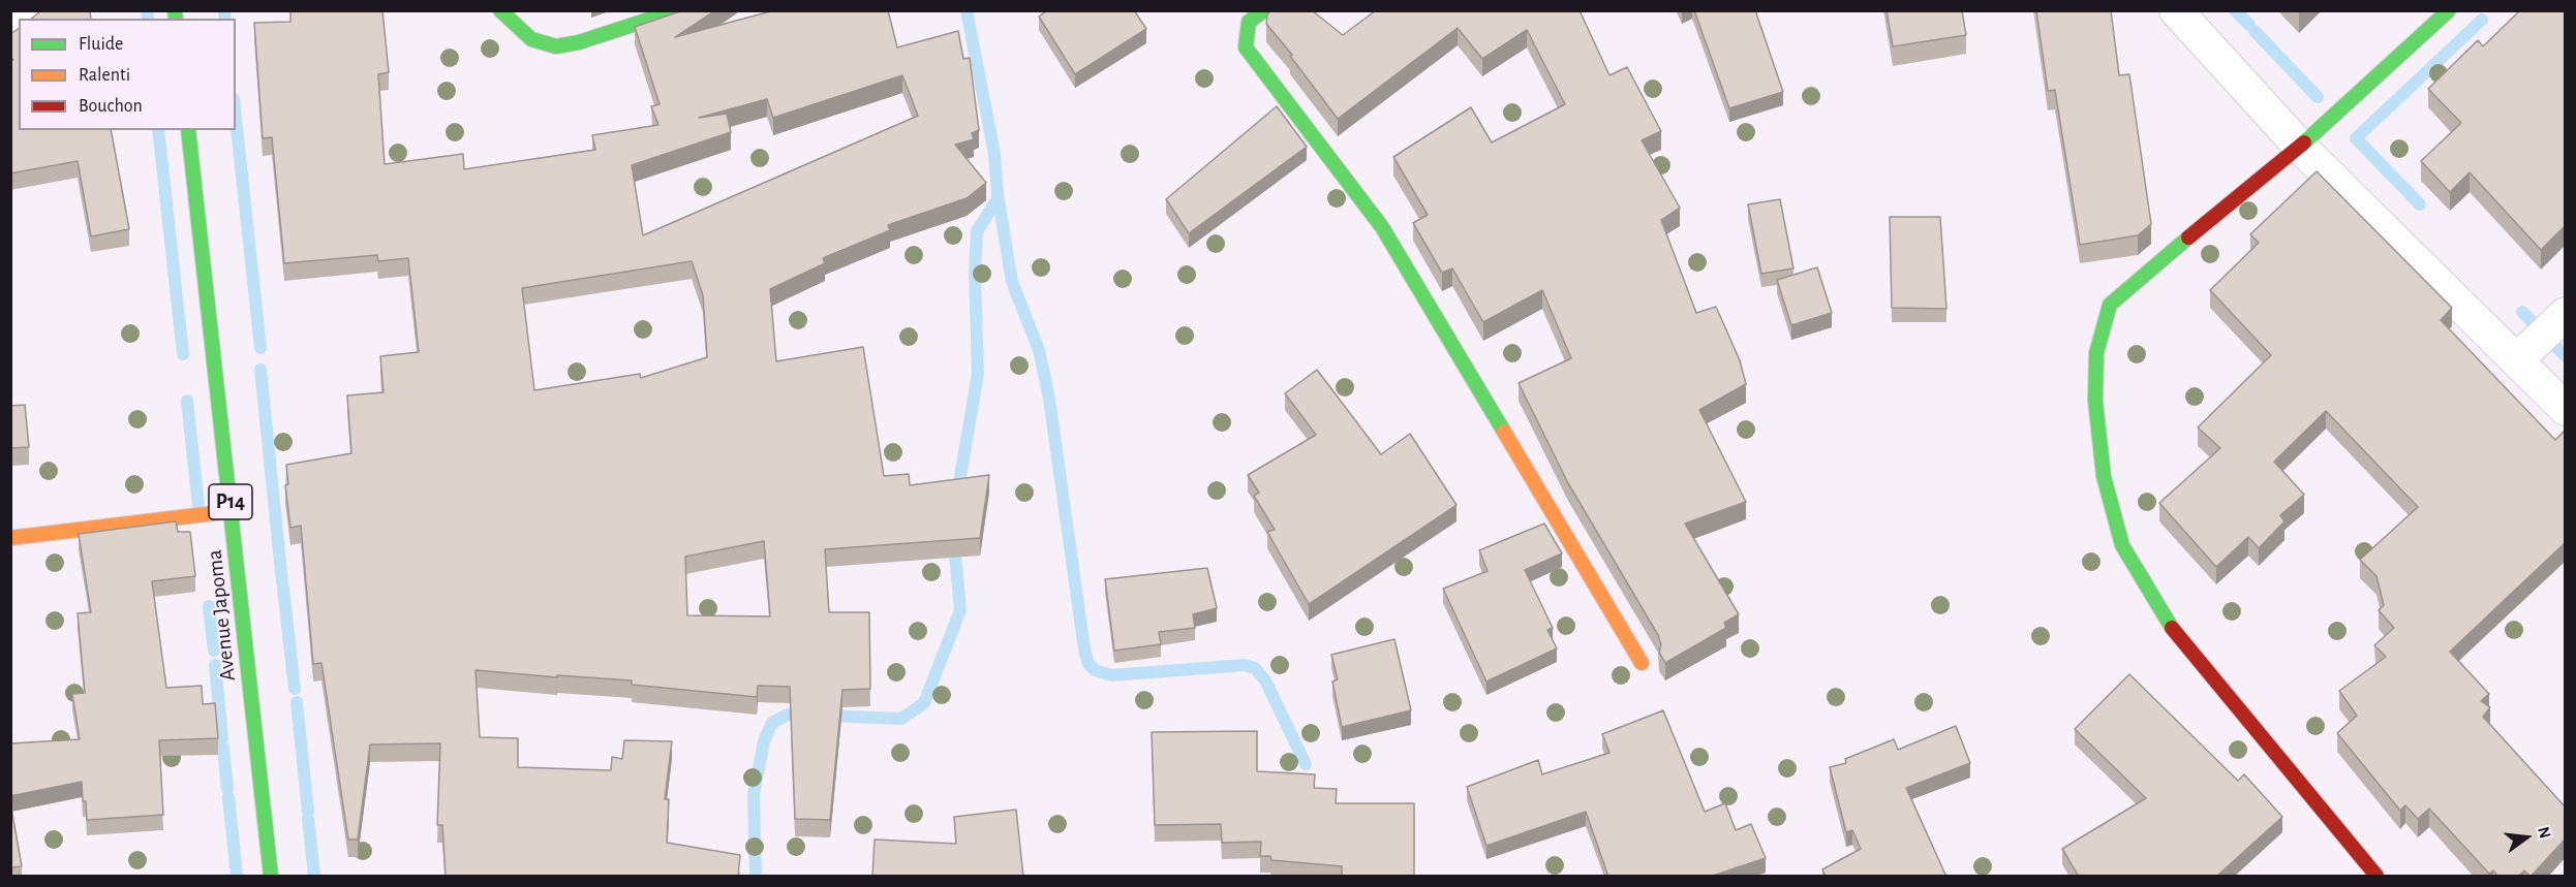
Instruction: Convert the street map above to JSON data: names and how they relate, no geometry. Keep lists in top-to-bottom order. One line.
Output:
{"streets":{"street":["P14","Avenue Japoma"]},"legend":["Fluide","Ralenti","Bouchon"],"north":"right"}
